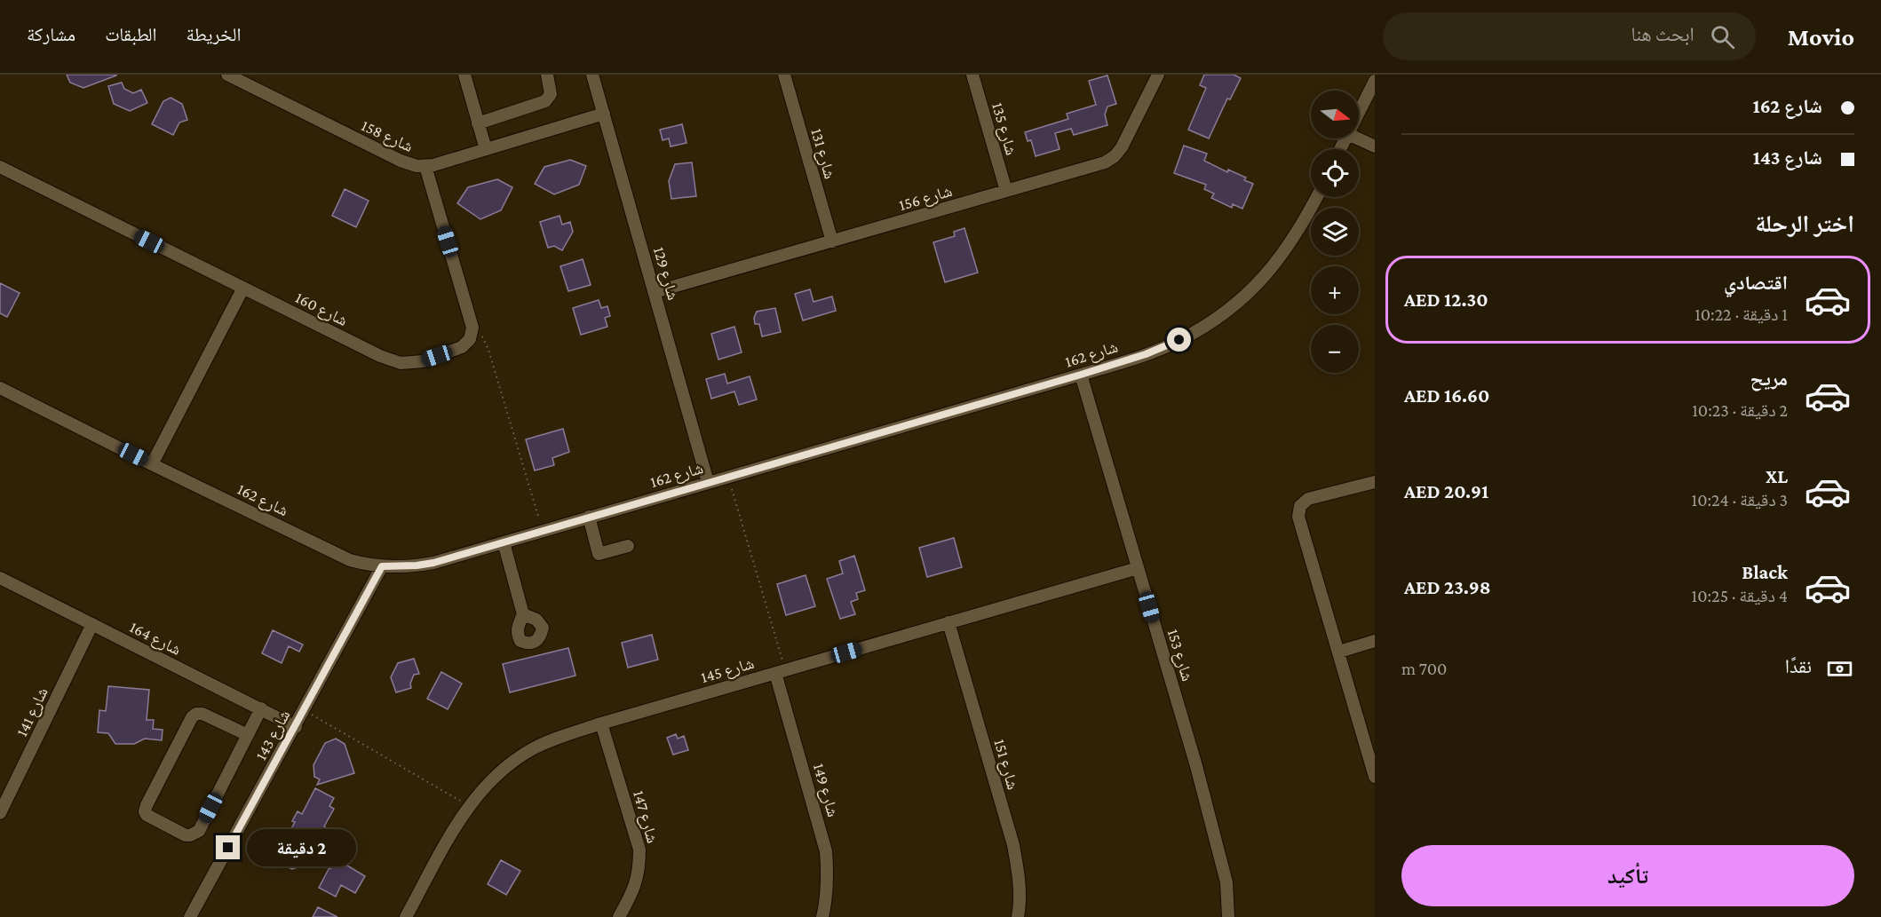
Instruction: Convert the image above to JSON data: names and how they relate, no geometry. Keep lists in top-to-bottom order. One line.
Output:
{"streets":{"street":["شارع 135","شارع 158","شارع 131","شارع 156","شارع 129","شارع 160","شارع 162","شارع 164","شارع 153","شارع 145","شارع 141","شارع 143","شارع 151","شارع 149","شارع 147"]},"crossings":[["شارع 135","شارع 156"],["شارع 158","شارع 129"],["شارع 131","شارع 156"],["شارع 156","شارع 129"],["شارع 129","شارع 162"],["شارع 162","شارع 153"],["شارع 162","شارع 143"],["شارع 164","شارع 141"],["شارع 164","شارع 143"],["شارع 153","شارع 145"],["شارع 145","شارع 151"],["شارع 145","شارع 149"],["شارع 145","شارع 147"]],"north":"right","page":{"header":"Movio","search":"ابحث هنا","nav":["الخريطة","الطبقات","مشاركة"],"banner":["شارع 162","شارع 143"],"map_buttons":["+","−"],"heading":"اختر الرحلة","list":[{"name":"اقتصادي","note":"1 دقيقة · 10:22","value":"AED 12.30"},{"name":"مريح","note":"2 دقيقة · 10:23","value":"AED 16.60"},{"name":"XL","note":"3 دقيقة · 10:24","value":"AED 20.91"},{"name":"Black","note":"4 دقيقة · 10:25","value":"AED 23.98"}],"pay":["نقدًا","700 m"],"bubble":"2 دقيقة","buttons":"تأكيد"}}
